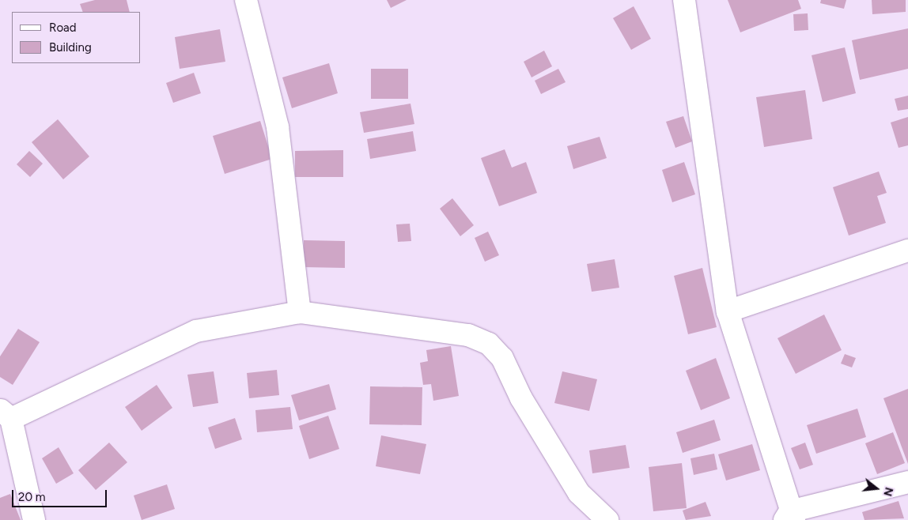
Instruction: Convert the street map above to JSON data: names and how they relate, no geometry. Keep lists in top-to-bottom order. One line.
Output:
{"legend":["Road","Building"],"scale_bar":"20 m","north":"right"}
